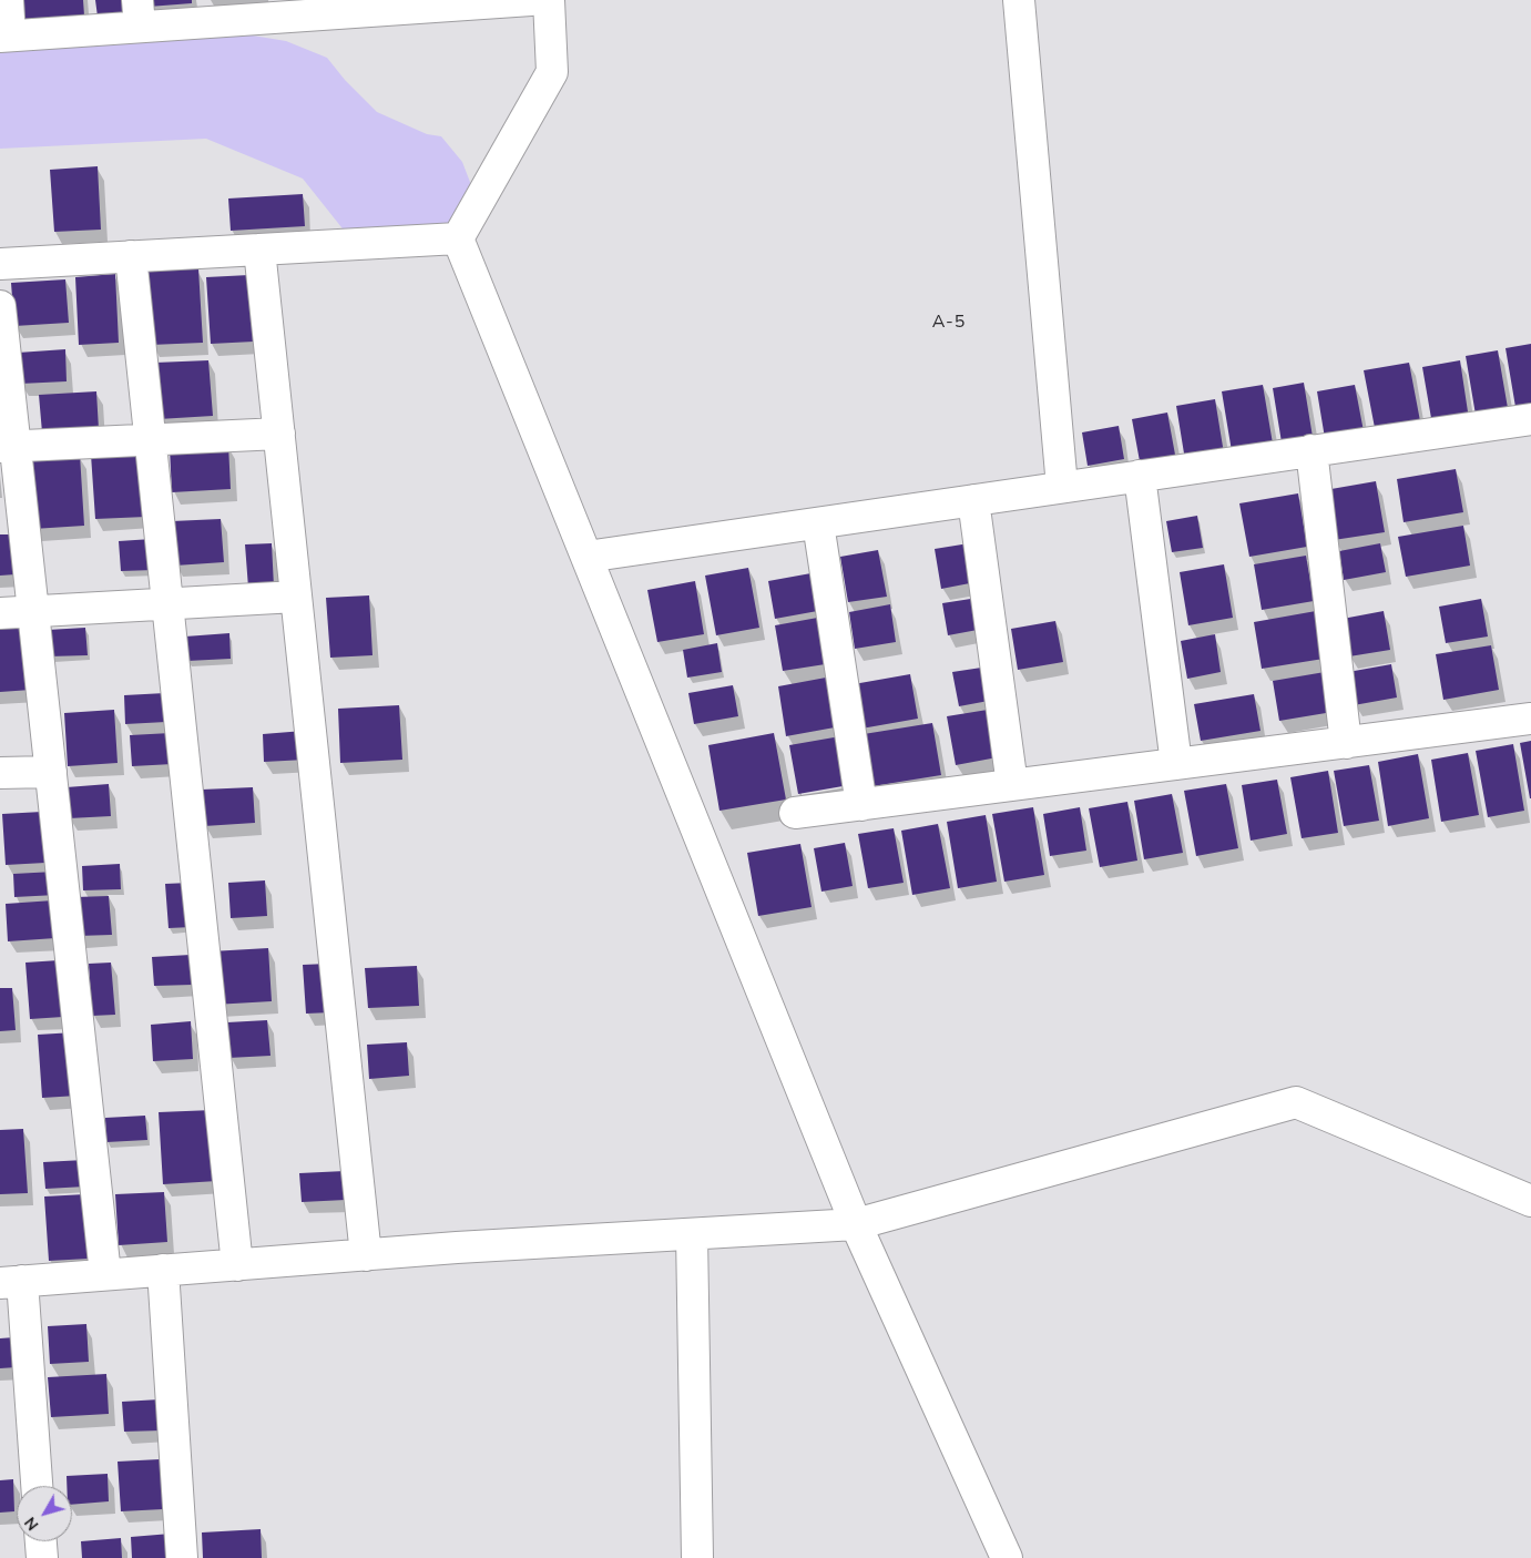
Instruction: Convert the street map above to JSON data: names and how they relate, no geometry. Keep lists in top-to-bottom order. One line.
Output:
{"districts":["A-5"],"north":"bottom left"}
